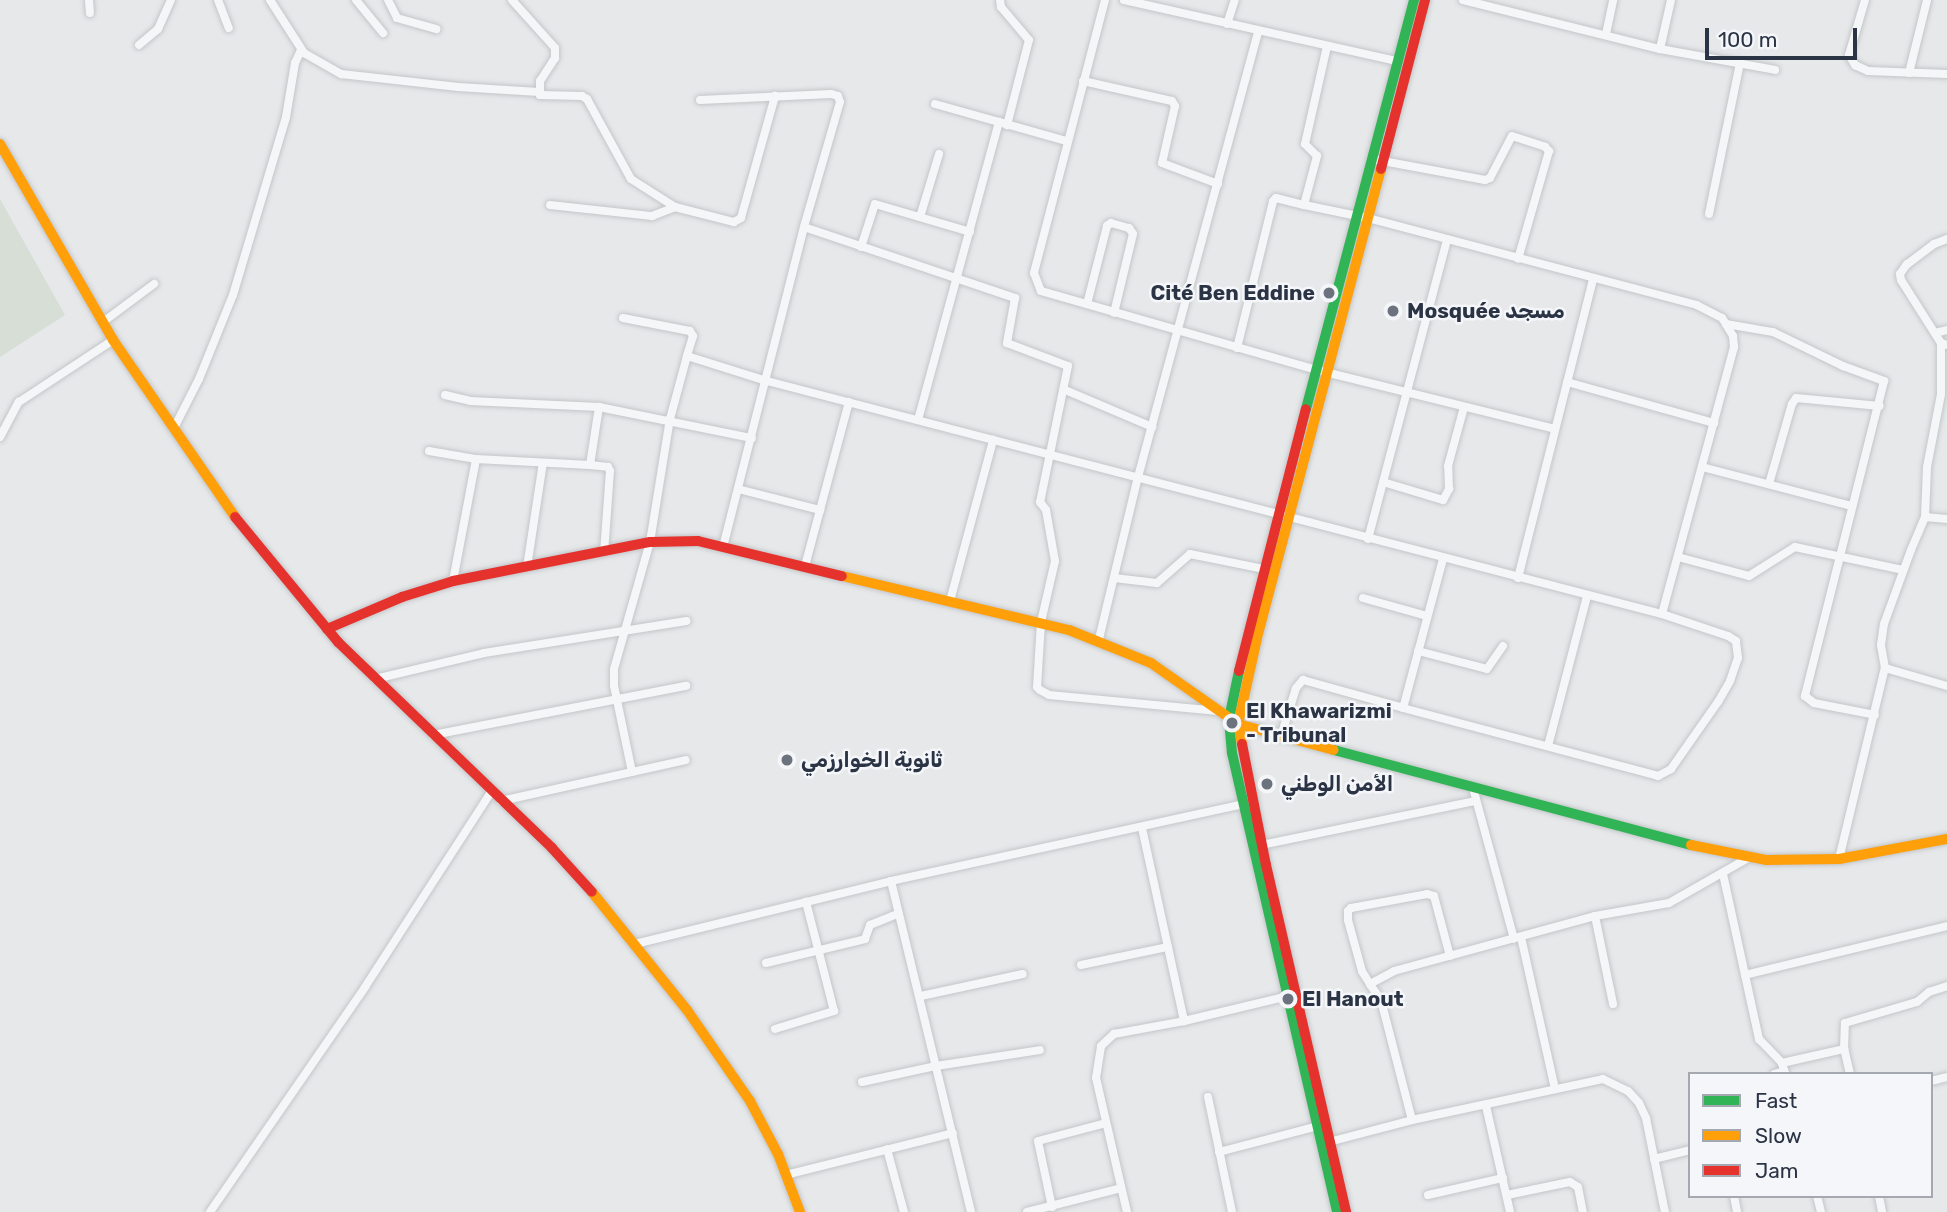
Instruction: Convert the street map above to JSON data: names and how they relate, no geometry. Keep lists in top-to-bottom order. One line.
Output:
{"places":["Cité Ben Eddine","Mosquée مسجد","El Khawarizmi - Tribunal","ثانوية الخوارزمي","الأمن الوطني","El Hanout"],"legend":["Fast","Slow","Jam"],"scale_bar":"100 m"}
